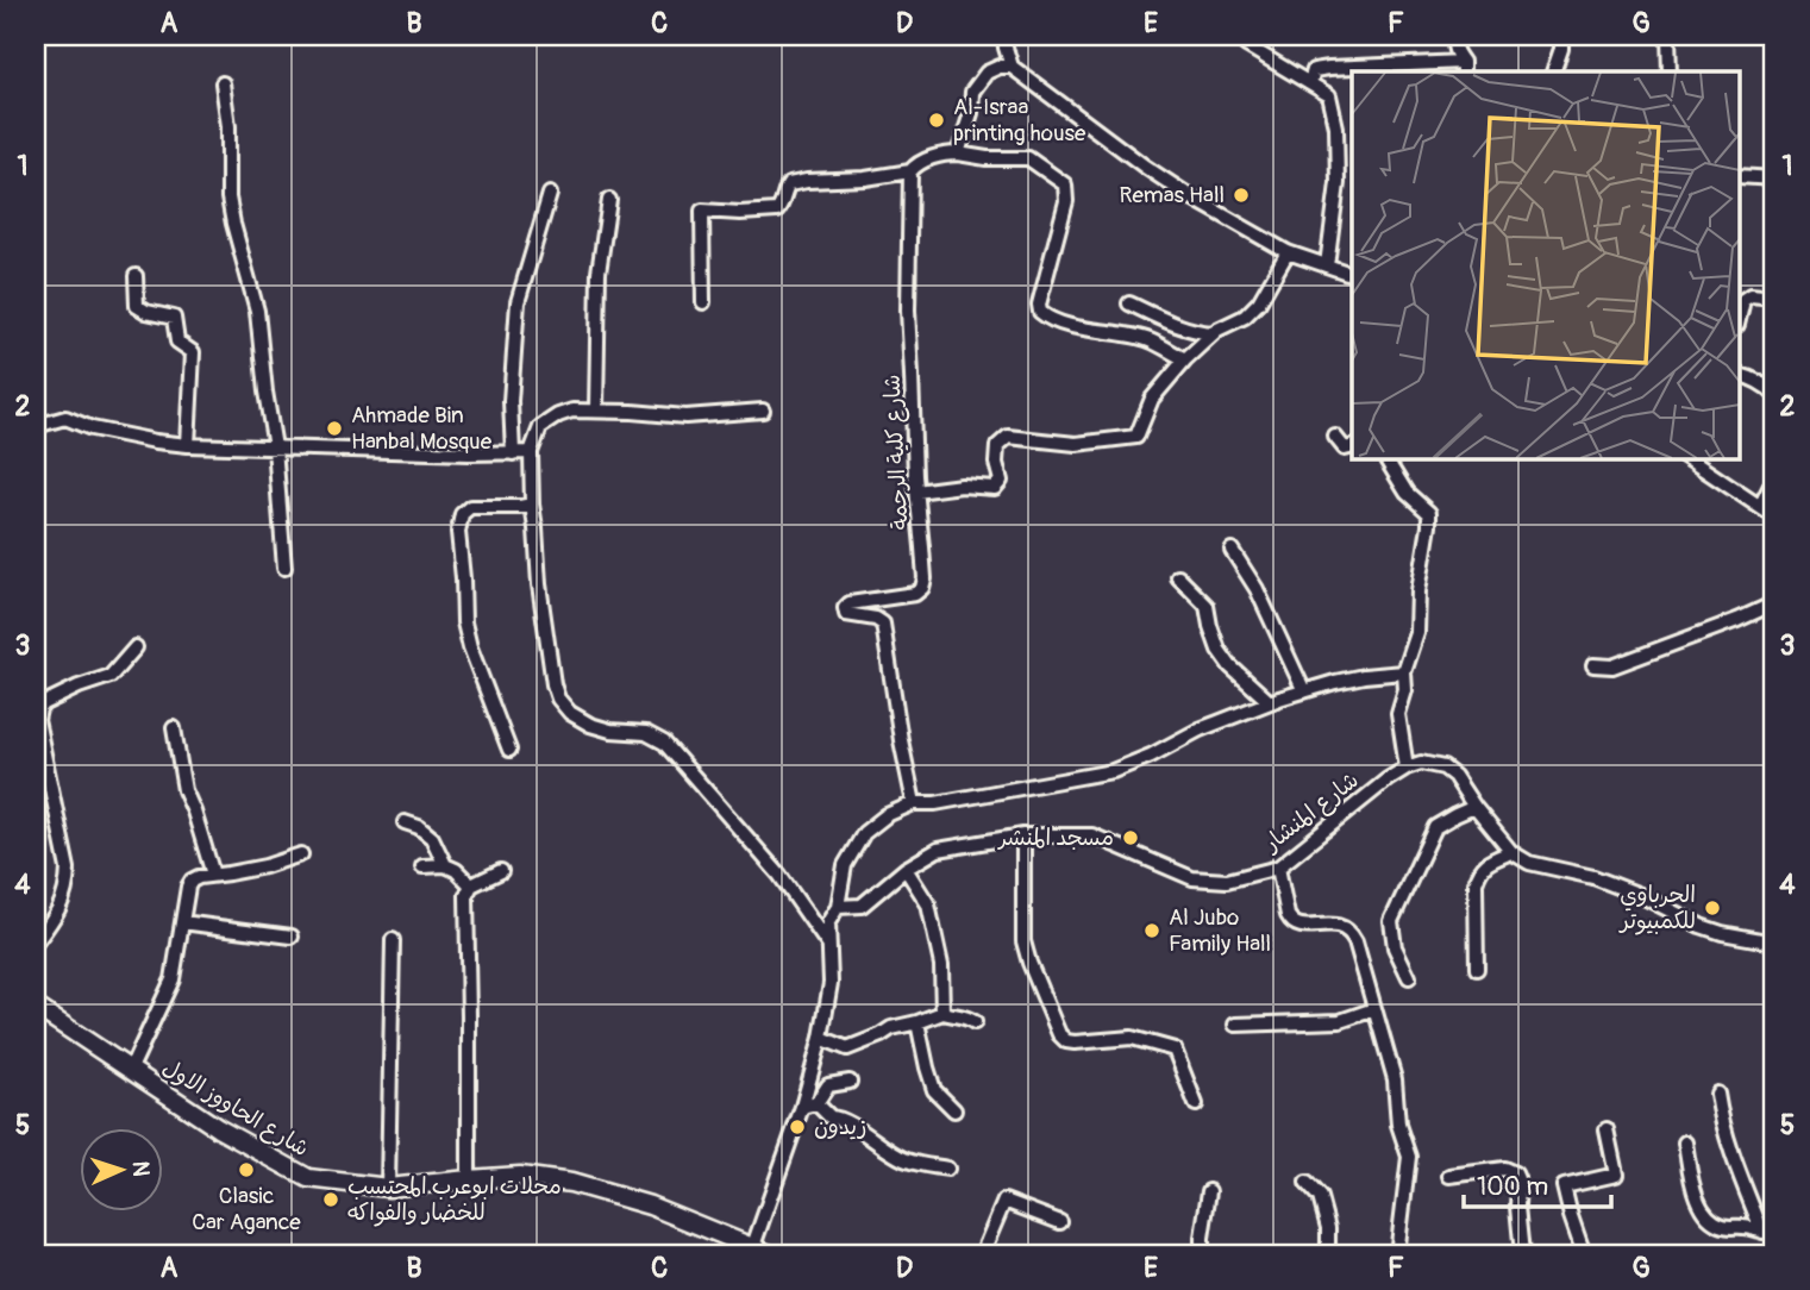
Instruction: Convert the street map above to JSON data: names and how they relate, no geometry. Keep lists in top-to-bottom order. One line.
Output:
{"streets":{"main road":["شارع الحاووز الاول"],"street":["شارع كلية الرحمة","شارع المنشار"]},"places":["Al-Israa printing house","Remas Hall","Ahmade Bin Hanbal Mosque","مسجد المنشر","الحرباوي للكمبيوتر","Al Jubo Family Hall","زيدون","Clasic Car Agance","محلات ابوعرب المحتسب للخضار والفواكه"],"scale_bar":"100 m","north":"right","grid":{"columns":["A","B","C","D","E","F","G"],"rows":["1","2","3","4","5"]}}
